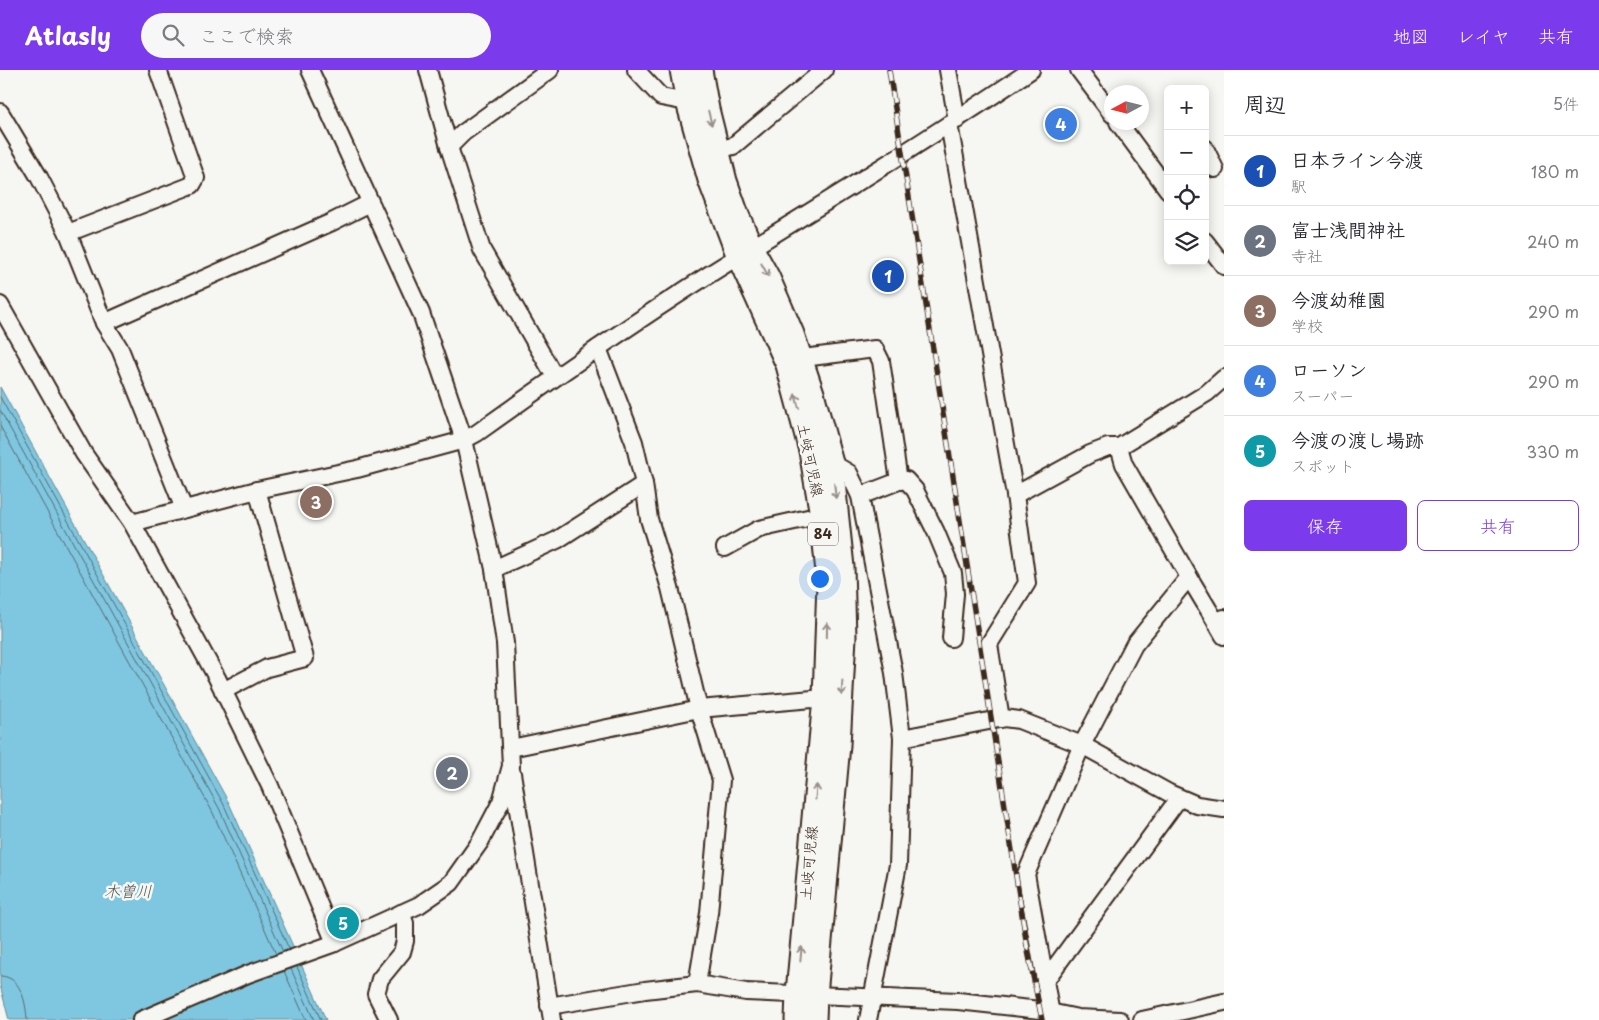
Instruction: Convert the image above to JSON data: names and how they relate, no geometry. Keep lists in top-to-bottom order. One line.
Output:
{"streets":{"main road":["土岐可児線","84"]},"water":["木曽川"],"north":"left","page":{"header":"Atlasly","search":"ここで検索","nav":["地図","レイヤ","共有"],"heading":["周辺","5件"],"map_buttons":["+","−"],"pins":["4","1","3","2","5"],"list":[{"mark":"1","name":"日本ライン今渡","note":"駅","value":"180 m"},{"mark":"2","name":"富士浅間神社","note":"寺社","value":"240 m"},{"mark":"3","name":"今渡幼稚園","note":"学校","value":"290 m"},{"mark":"4","name":"ローソン","note":"スーパー","value":"290 m"},{"mark":"5","name":"今渡の渡し場跡","note":"スポット","value":"330 m"}],"buttons":["保存","共有"]}}
